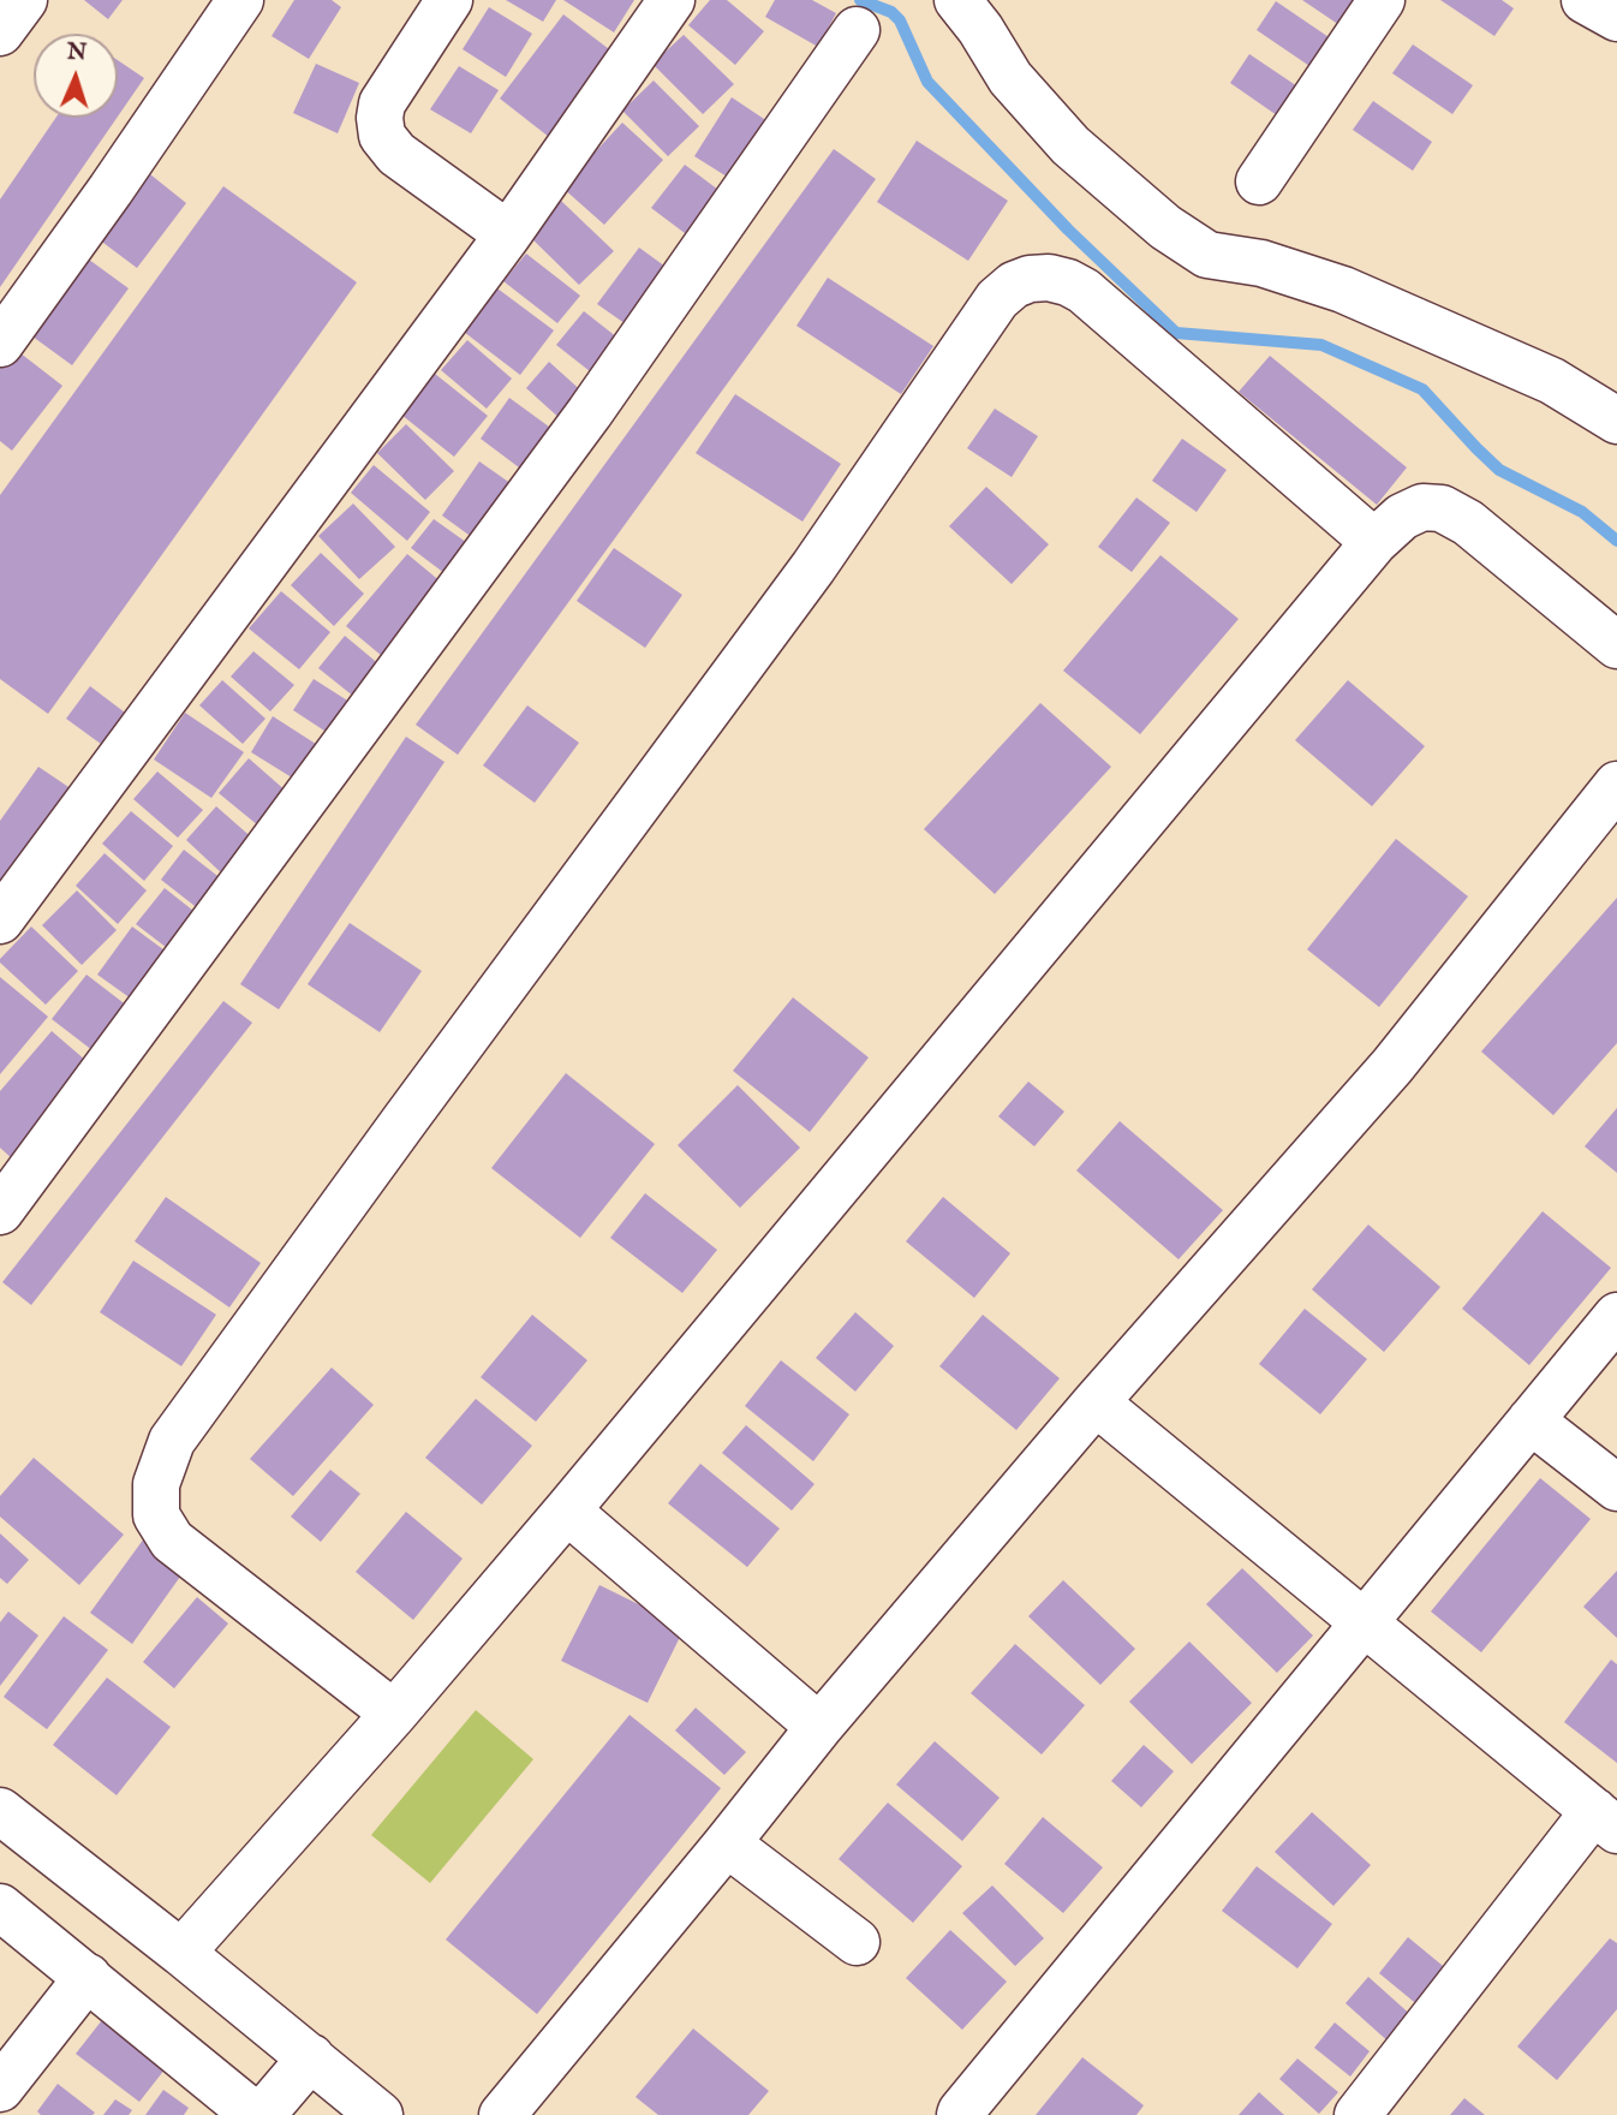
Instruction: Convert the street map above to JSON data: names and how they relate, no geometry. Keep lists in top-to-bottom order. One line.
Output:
{"north":"top"}
